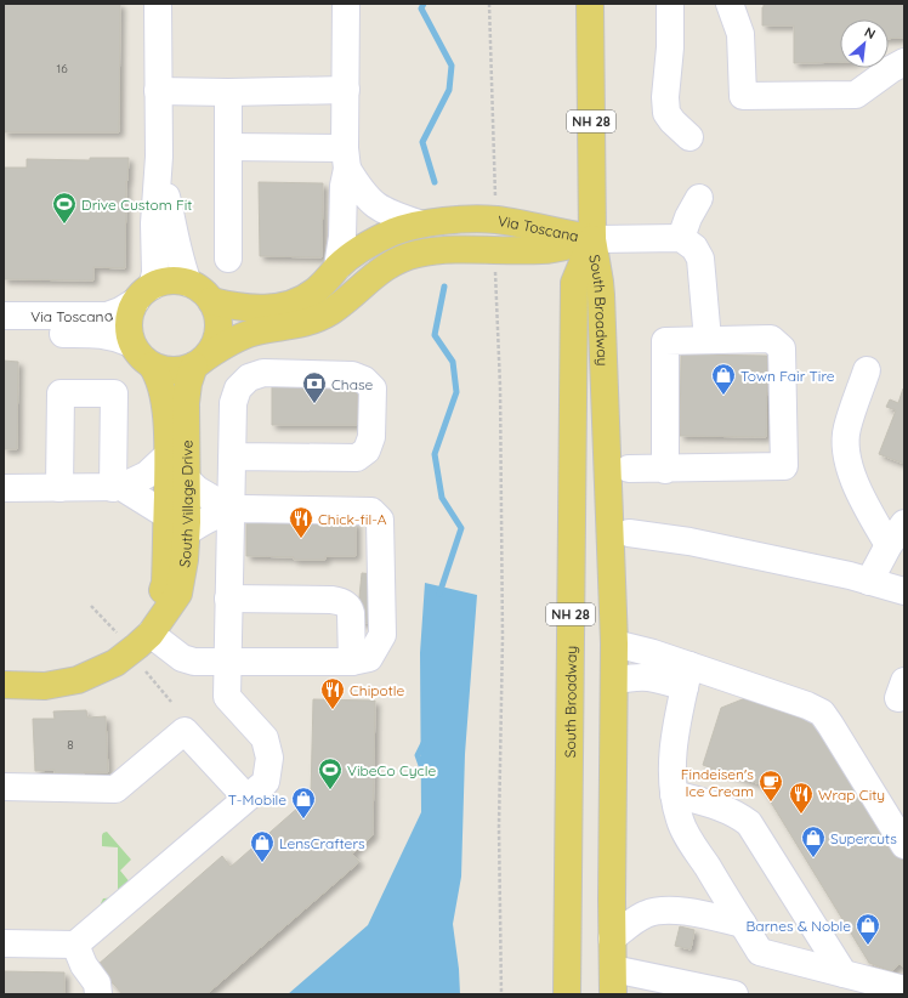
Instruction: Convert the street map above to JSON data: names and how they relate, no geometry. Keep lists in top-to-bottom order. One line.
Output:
{"streets":{"main road":["NH 28","Via Toscana","South Broadway","South Village Drive"]},"crossings":[["Via Toscana","South Broadway"],["Via Toscana","South Village Drive"]],"places":{"sports":["Drive Custom Fit","VibeCo Cycle"],"shop":["Town Fair Tire","T-Mobile","Supercuts","LensCrafters","Barnes & Noble"],"bank":["Chase"],"restaurant":["Chick-fil-A","Chipotle","Wrap City"],"cafe":["Findeisen's Ice Cream"]},"house_numbers":["16","8"],"north":"top right"}
